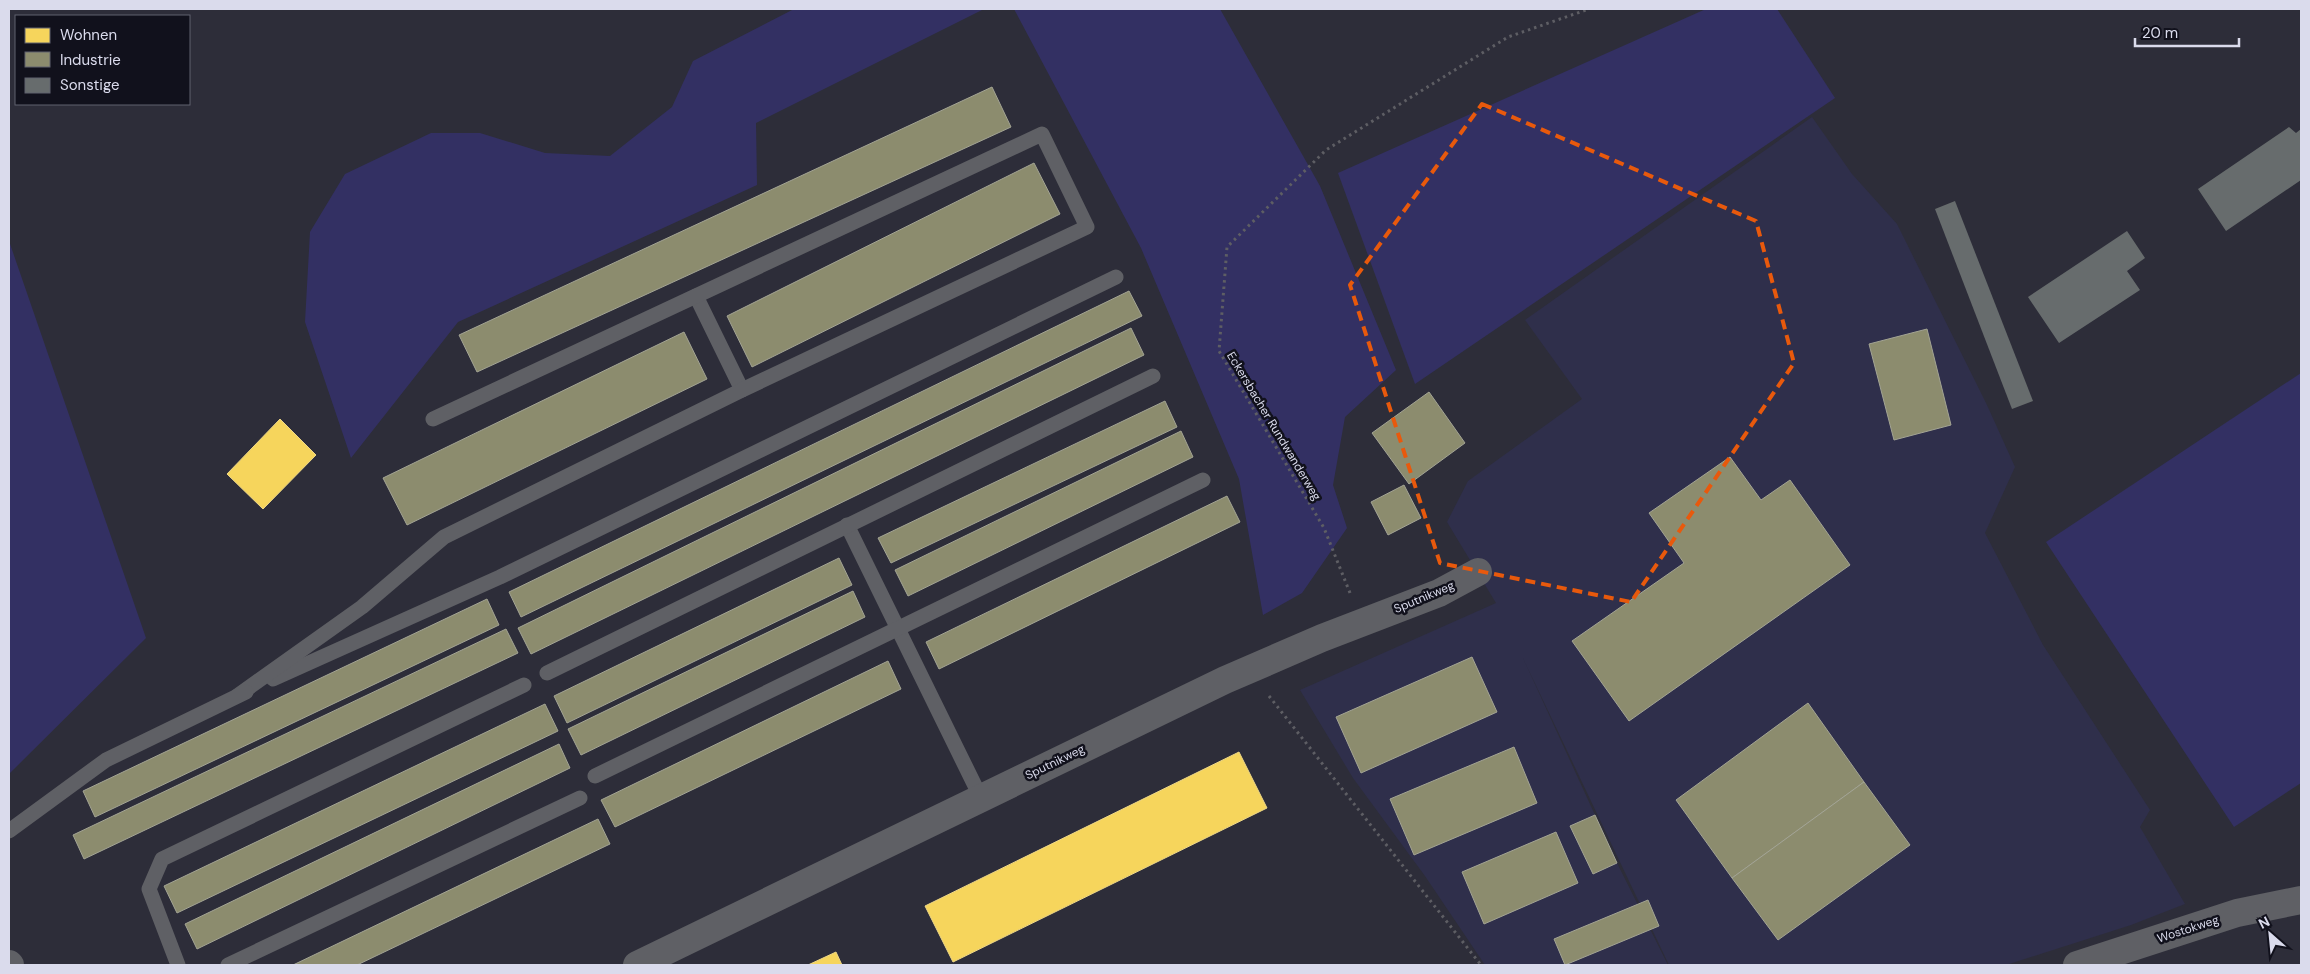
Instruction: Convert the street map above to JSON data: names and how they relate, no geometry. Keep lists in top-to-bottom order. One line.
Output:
{"streets":{"street":["Sputnikweg","Wostokweg"],"path":["Eckersbacher Rundwanderweg"]},"crossings":[["Eckersbacher Rundwanderweg","Sputnikweg"]],"legend":["Wohnen","Industrie","Sonstige"],"scale_bar":"20 m","north":"top left"}
